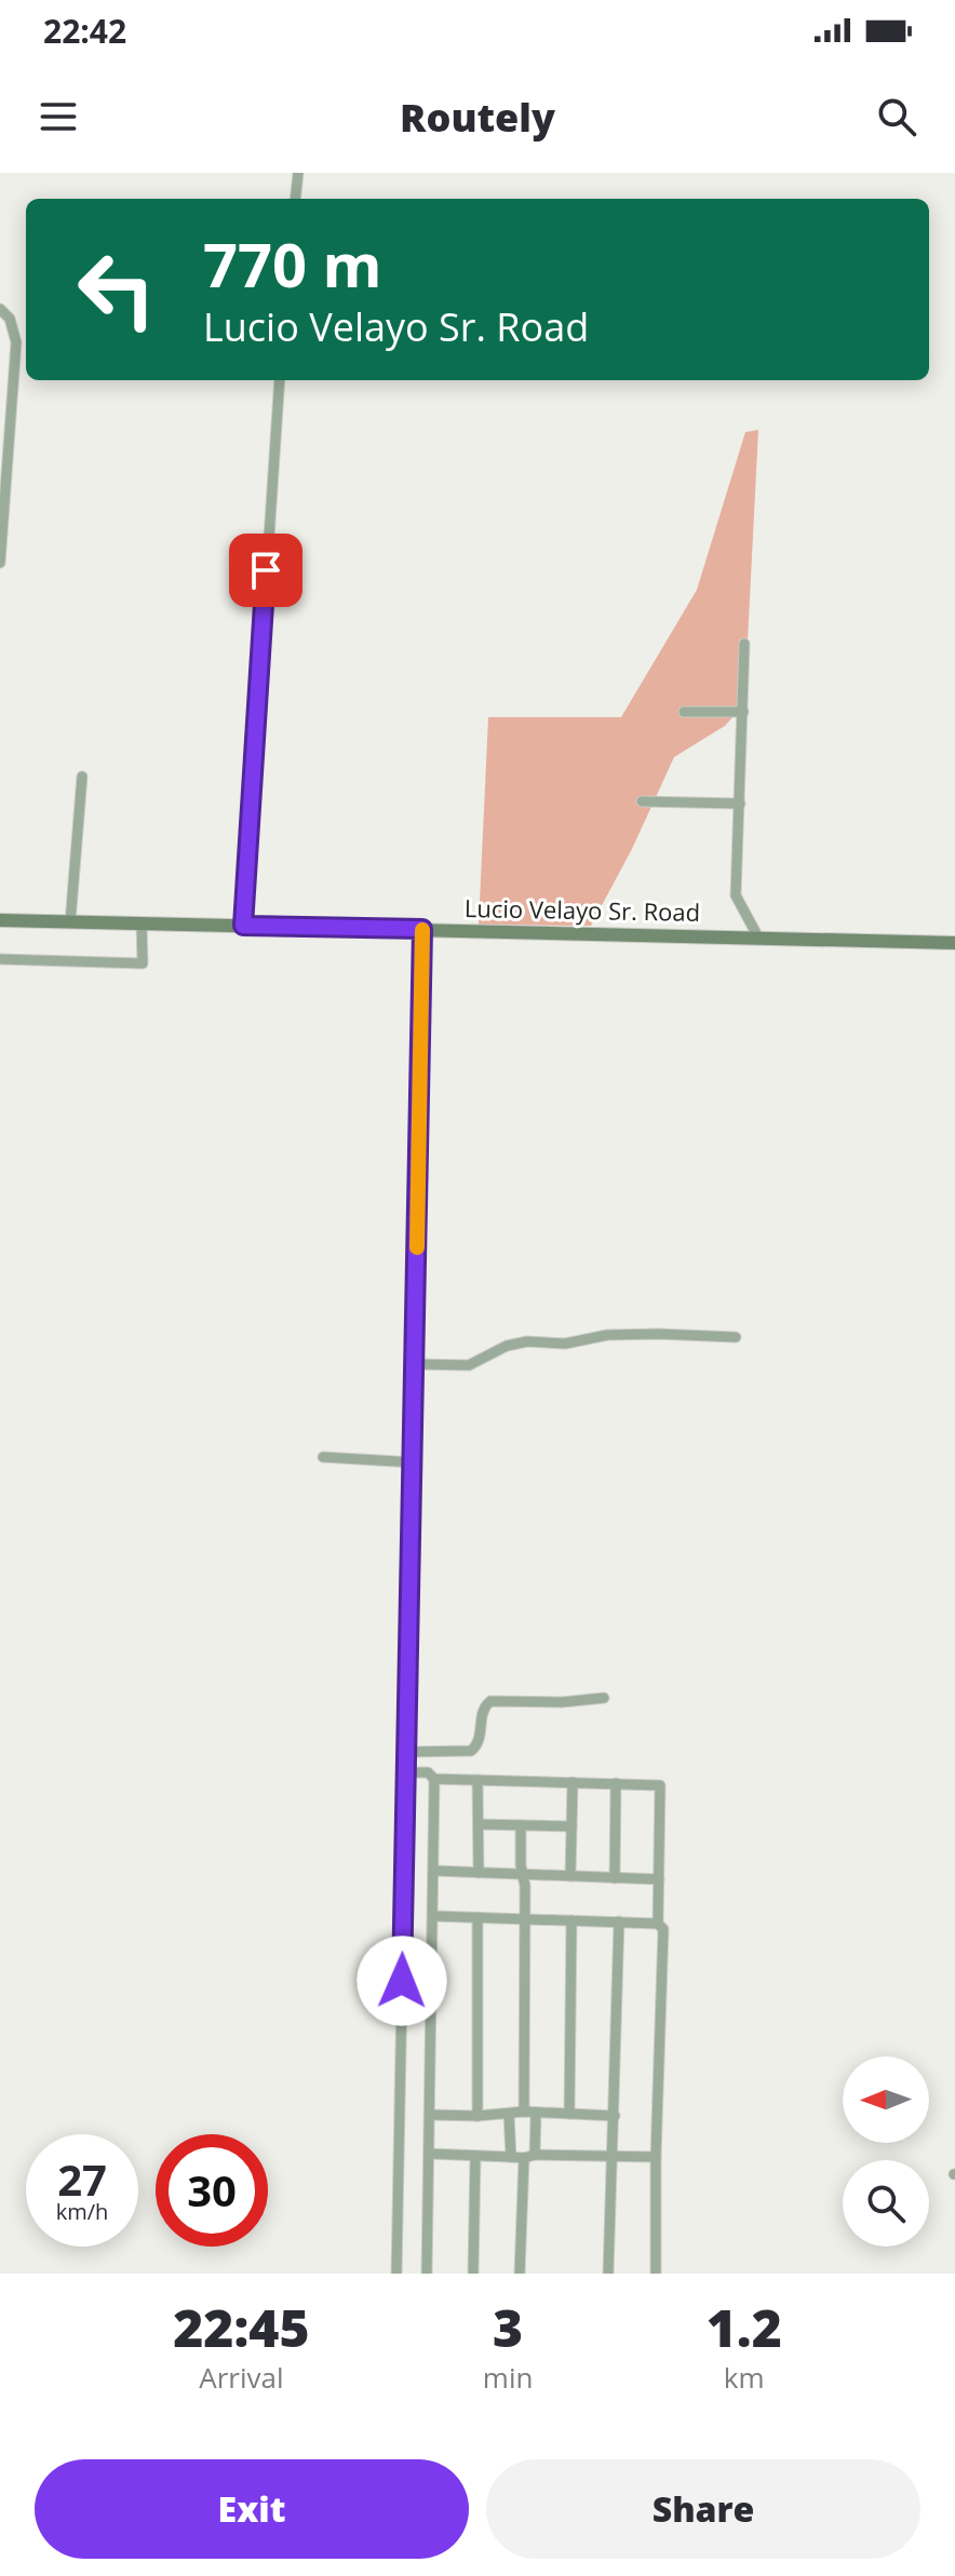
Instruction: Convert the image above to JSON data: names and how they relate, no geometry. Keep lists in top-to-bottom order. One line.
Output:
{"streets":{"main road":["Lucio Velayo Sr. Road"]},"north":"left","page":{"status":"22:42","header":"Routely","turn":["770 m","Lucio Velayo Sr. Road"],"speed":"27 km/h","limit":"30","eta":["22:45","Arrival","3","min","1.2","km"],"buttons":["Exit","Share"]}}
